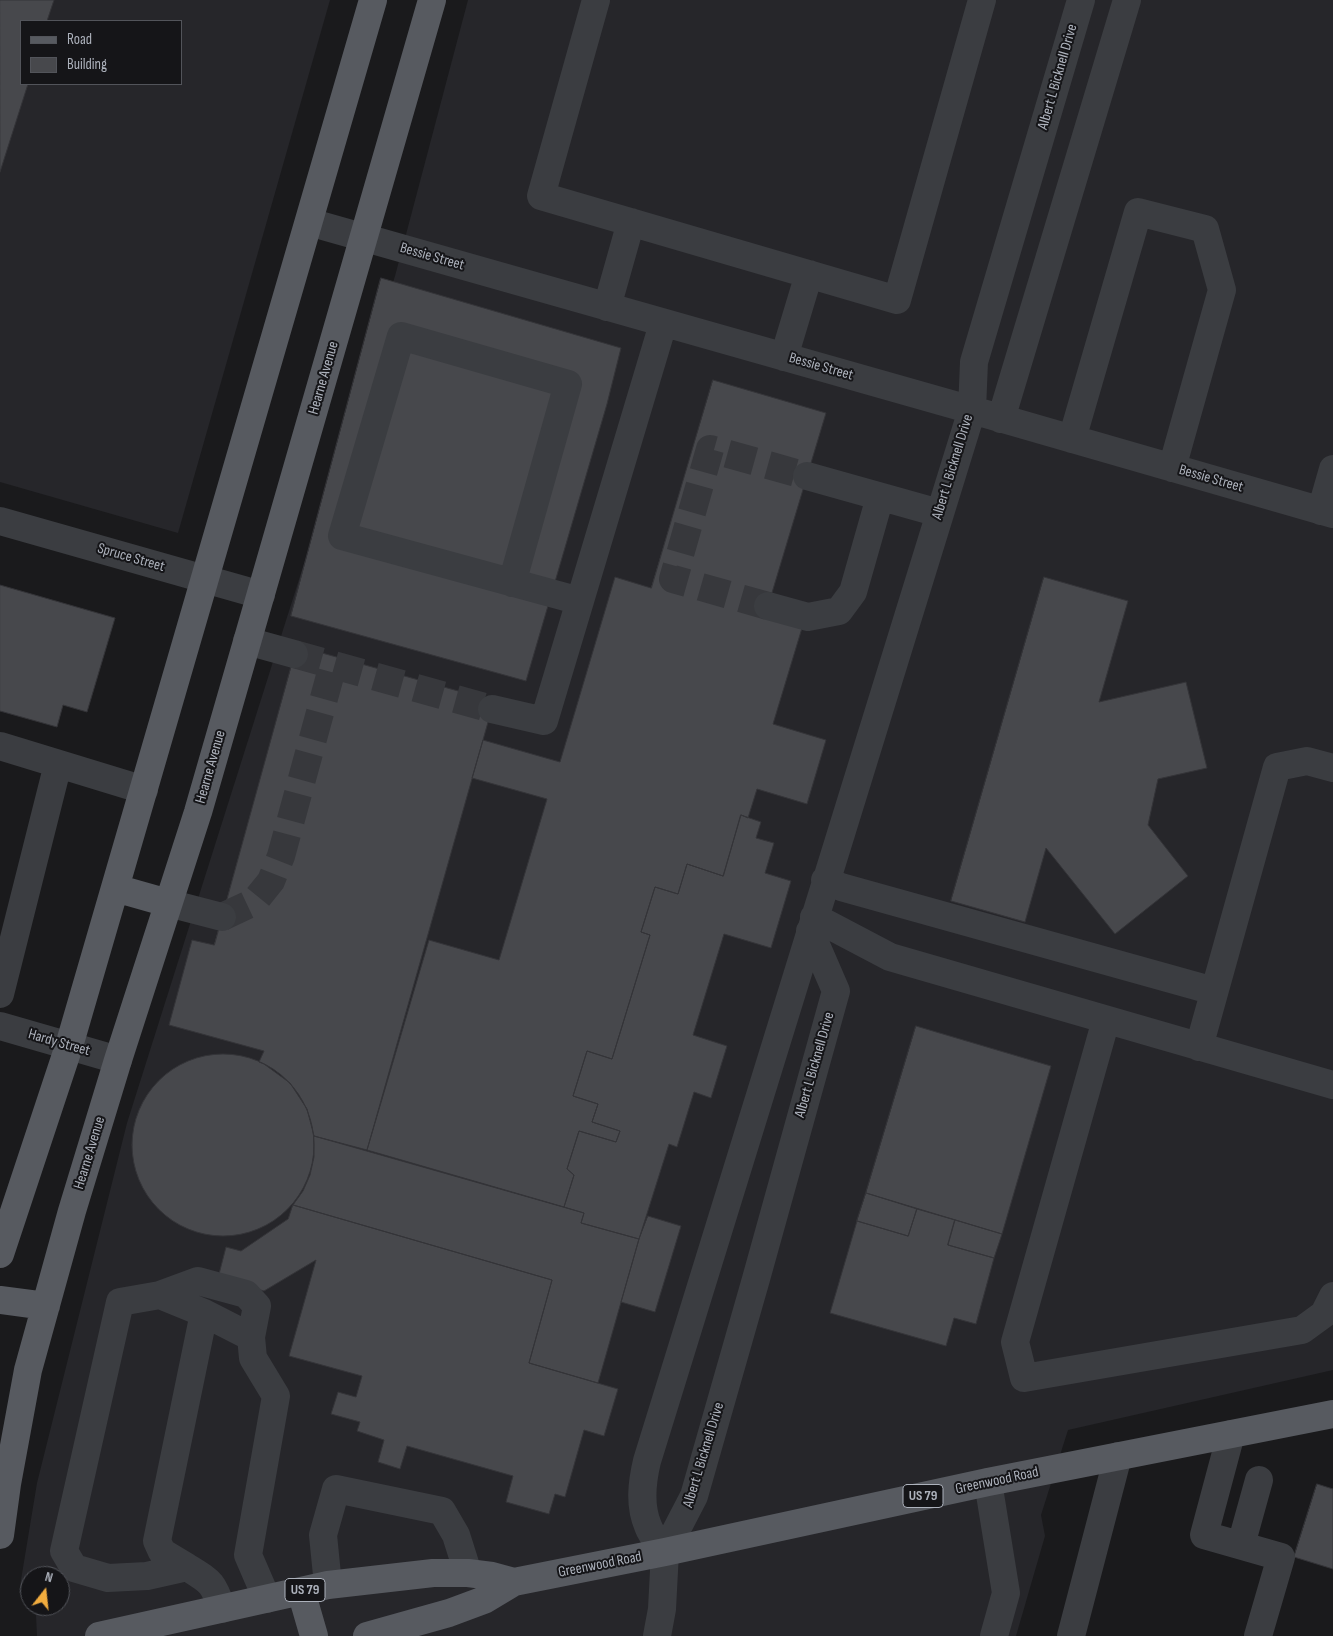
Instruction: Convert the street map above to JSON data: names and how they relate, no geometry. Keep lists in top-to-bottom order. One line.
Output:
{"streets":{"main road":["Hearne Avenue","Greenwood Road","US 79"],"street":["Albert L Bicknell Drive","Bessie Street","Spruce Street","Hardy Street"]},"crossings":[["Albert L Bicknell Drive","Bessie Street"],["Albert L Bicknell Drive","Greenwood Road"],["Bessie Street","Hearne Avenue"],["Hearne Avenue","Spruce Street"],["Hearne Avenue","Hardy Street"]],"legend":["Road","Building"],"north":"top"}
